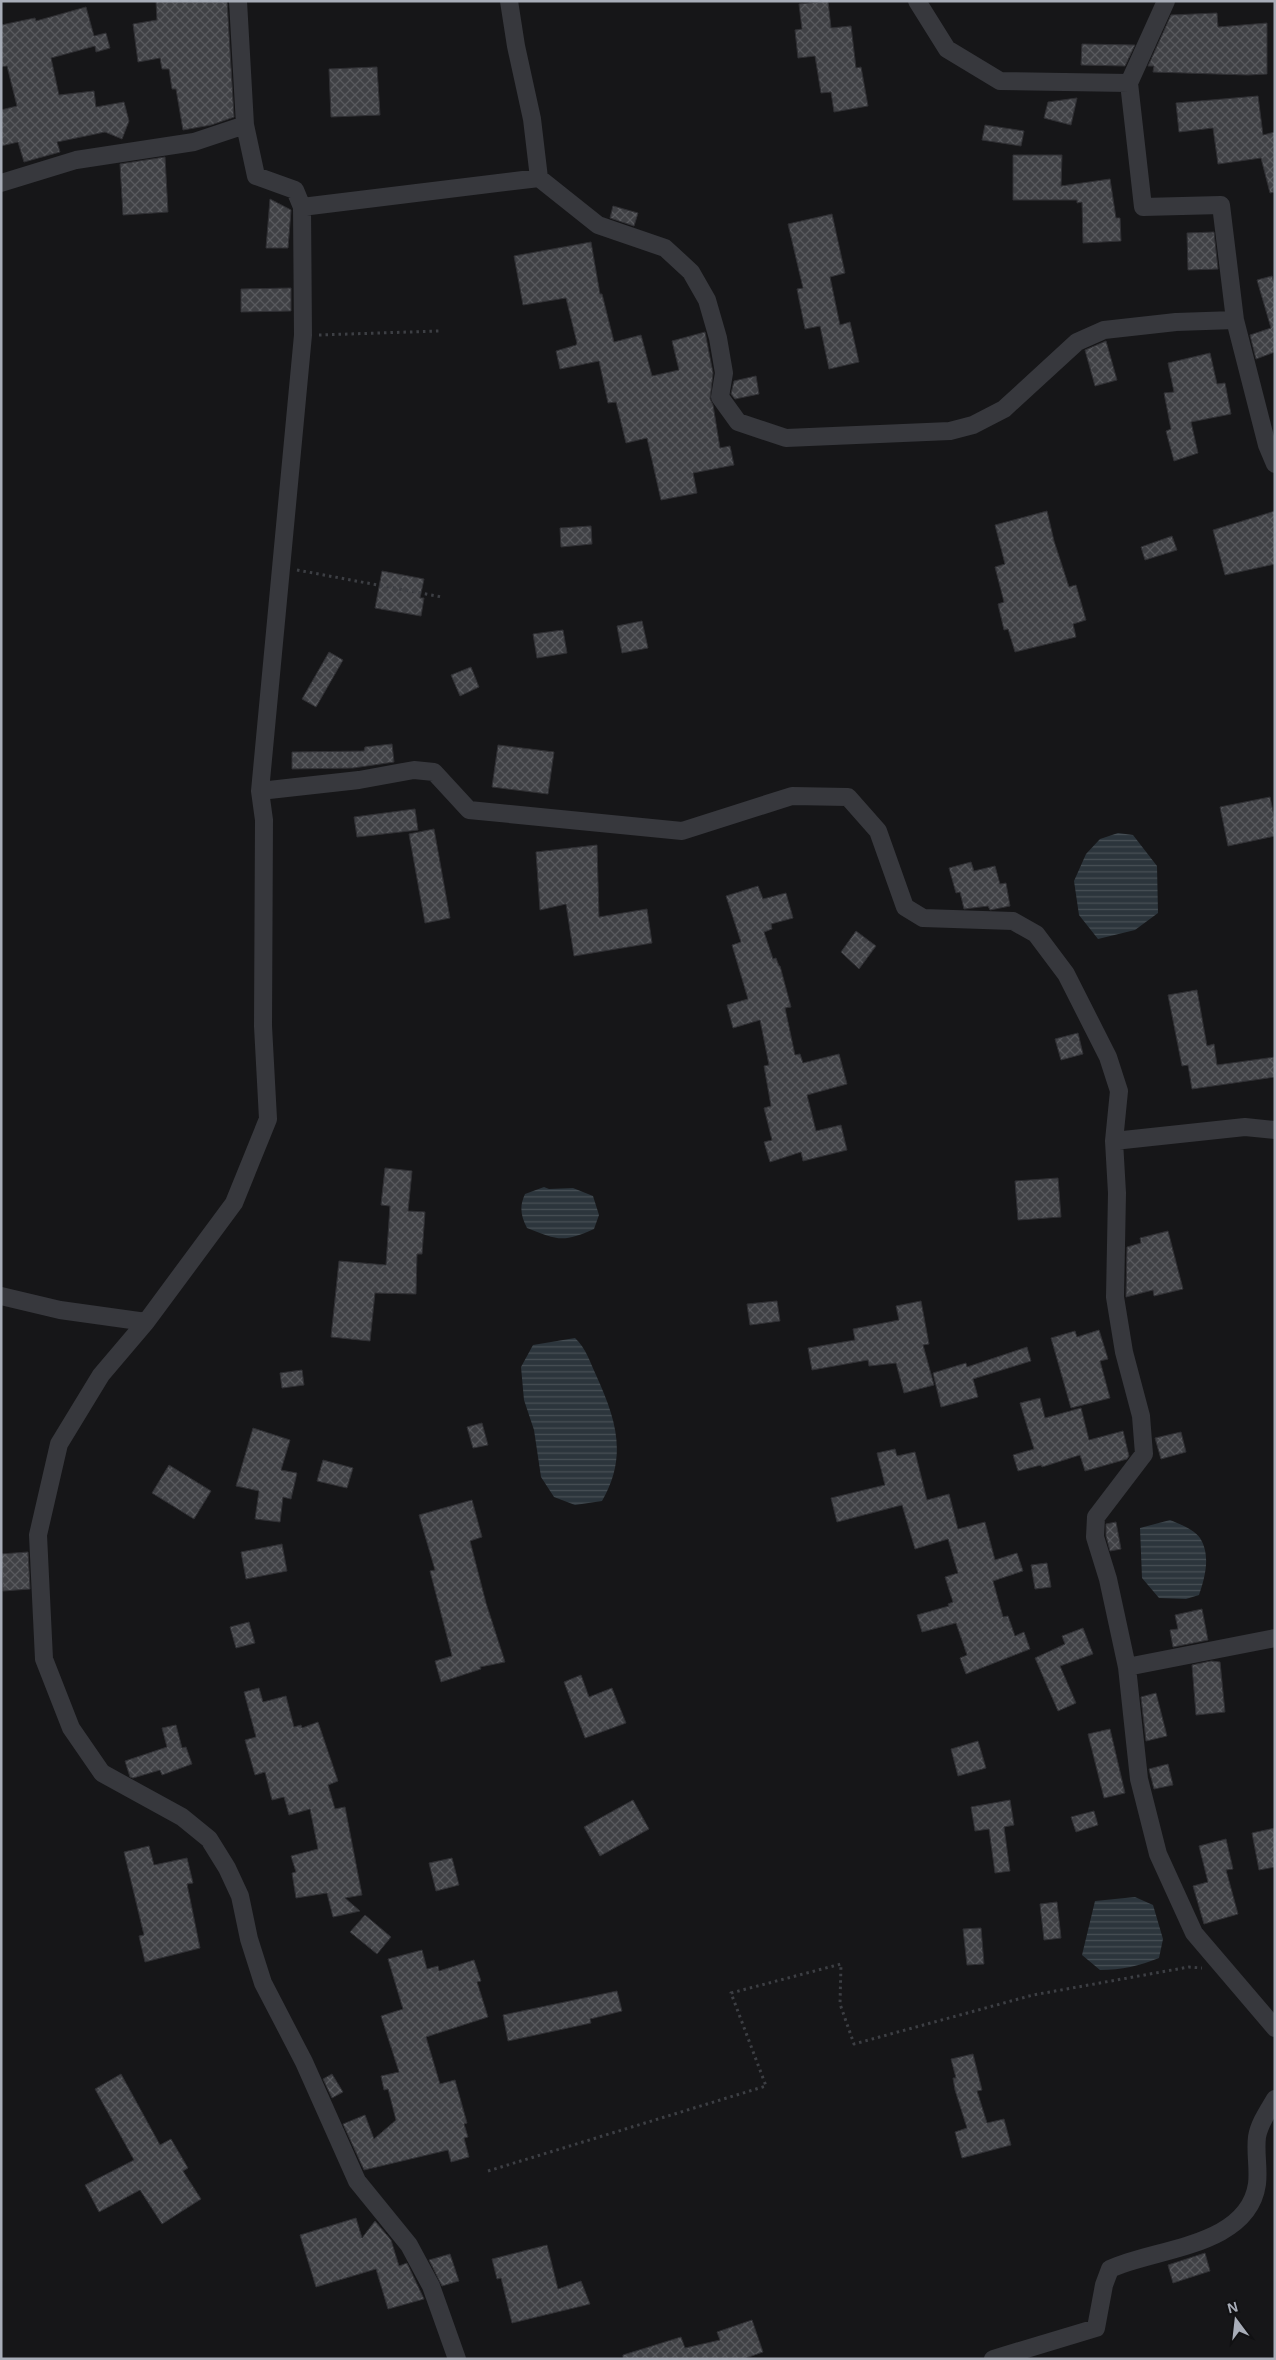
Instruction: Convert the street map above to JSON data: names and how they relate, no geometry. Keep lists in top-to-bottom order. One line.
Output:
{"north":"top"}
